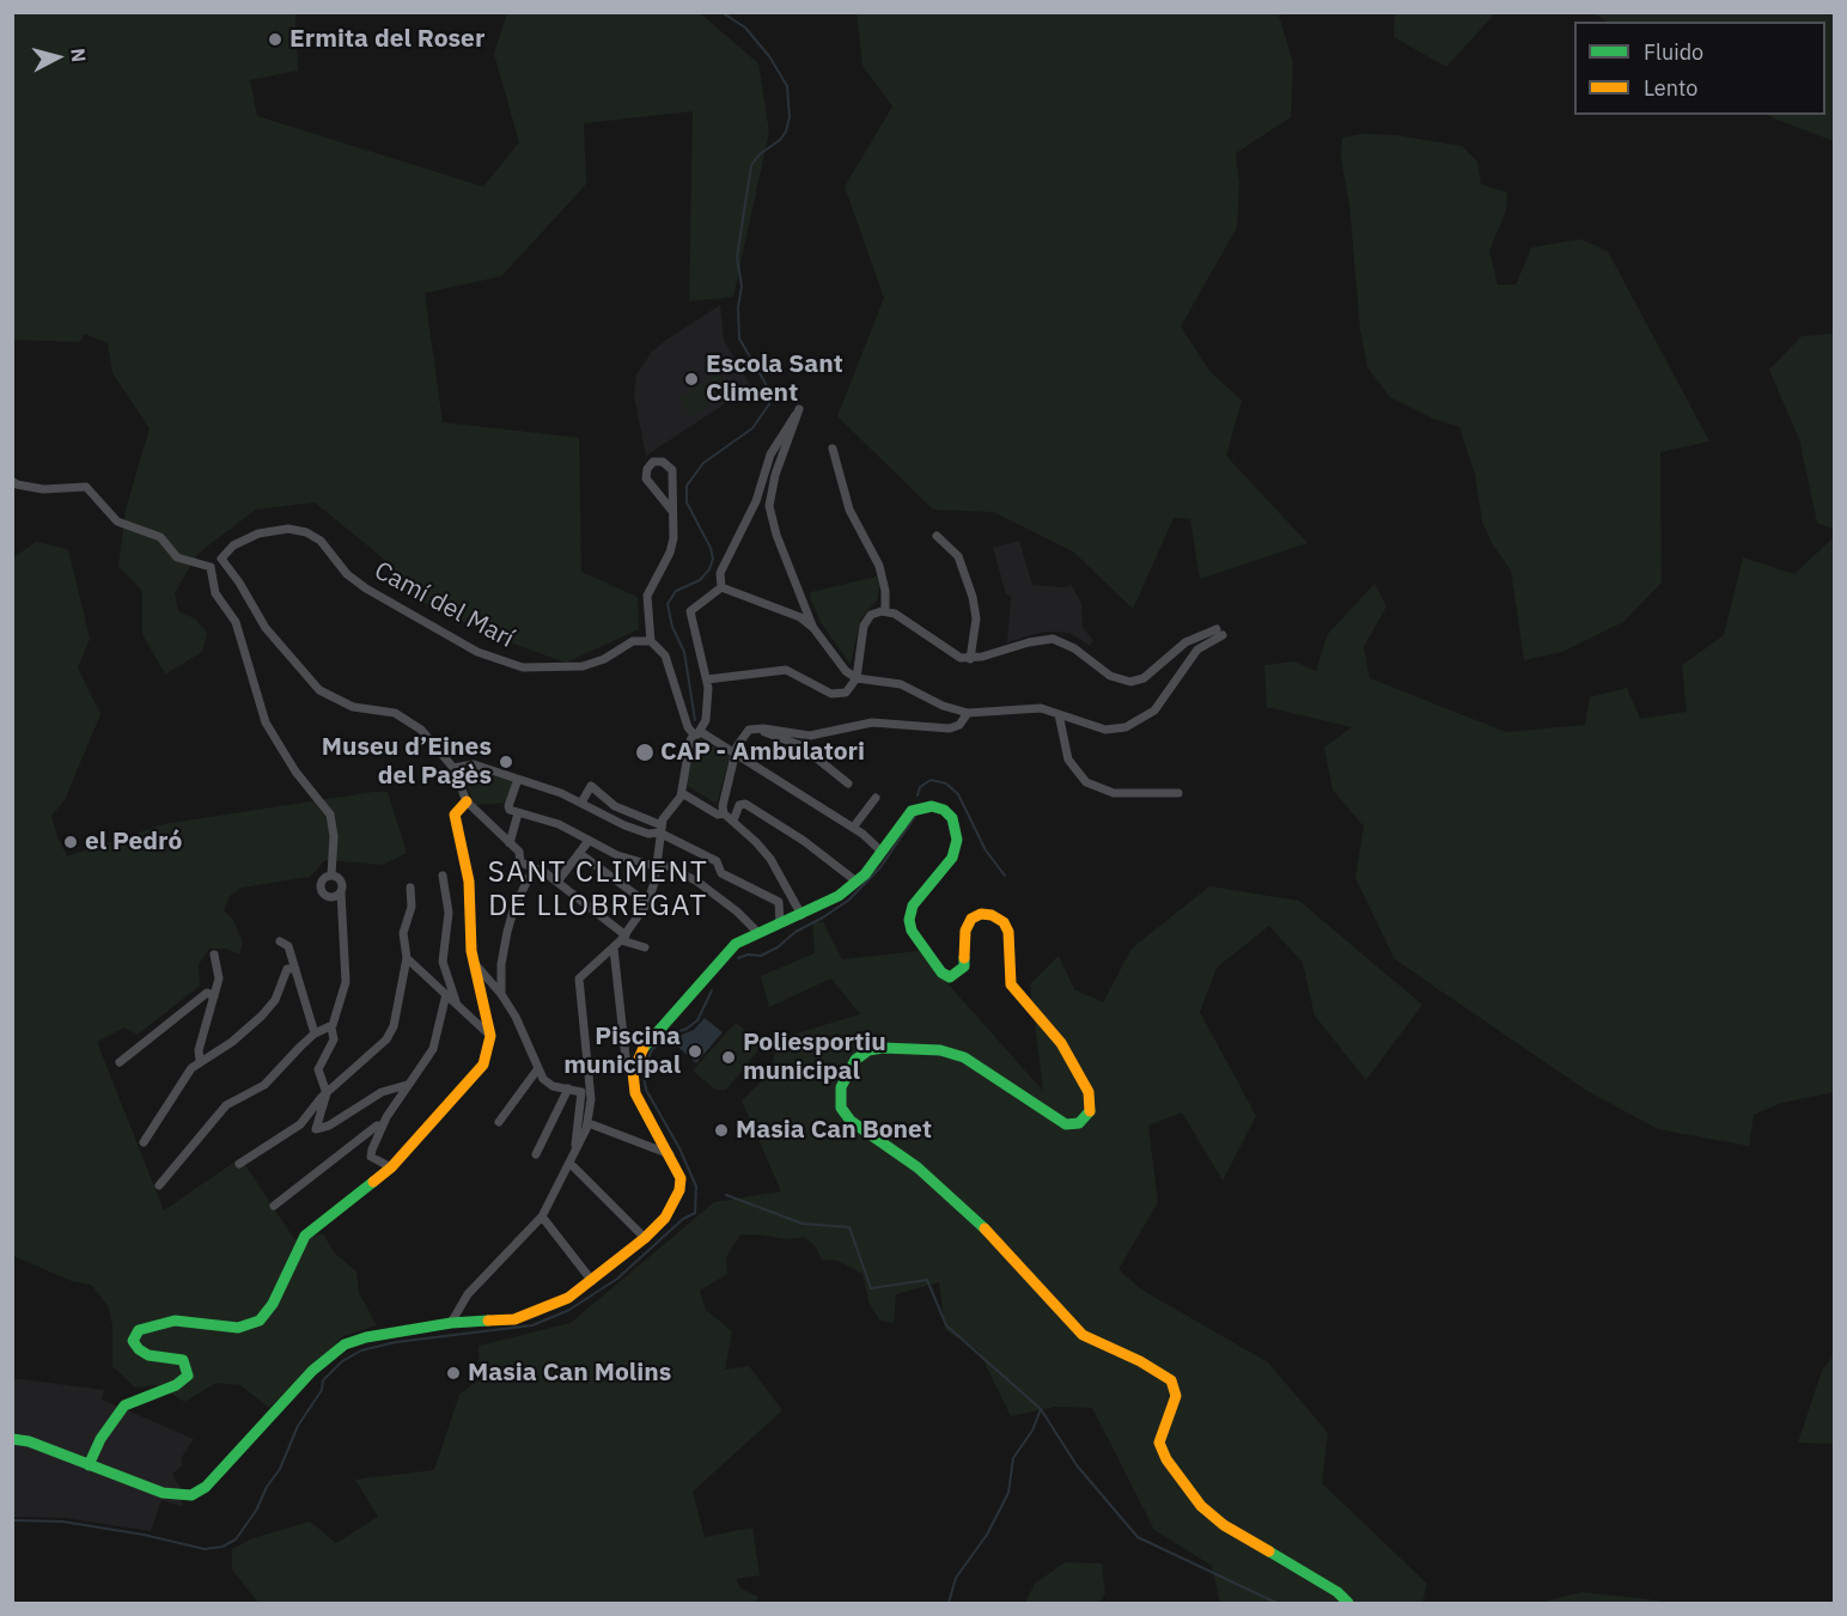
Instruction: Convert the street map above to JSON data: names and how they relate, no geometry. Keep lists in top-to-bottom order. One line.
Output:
{"streets":{"street":["Camí del Marí"]},"districts":["SANT CLIMENT DE LLOBREGAT"],"places":["Ermita del Roser","Escola Sant Climent","CAP - Ambulatori","Museu d’Eines del Pagès","el Pedró","Piscina municipal","Poliesportiu municipal","Masia Can Bonet","Masia Can Molins"],"legend":["Fluido","Lento"],"north":"right"}
